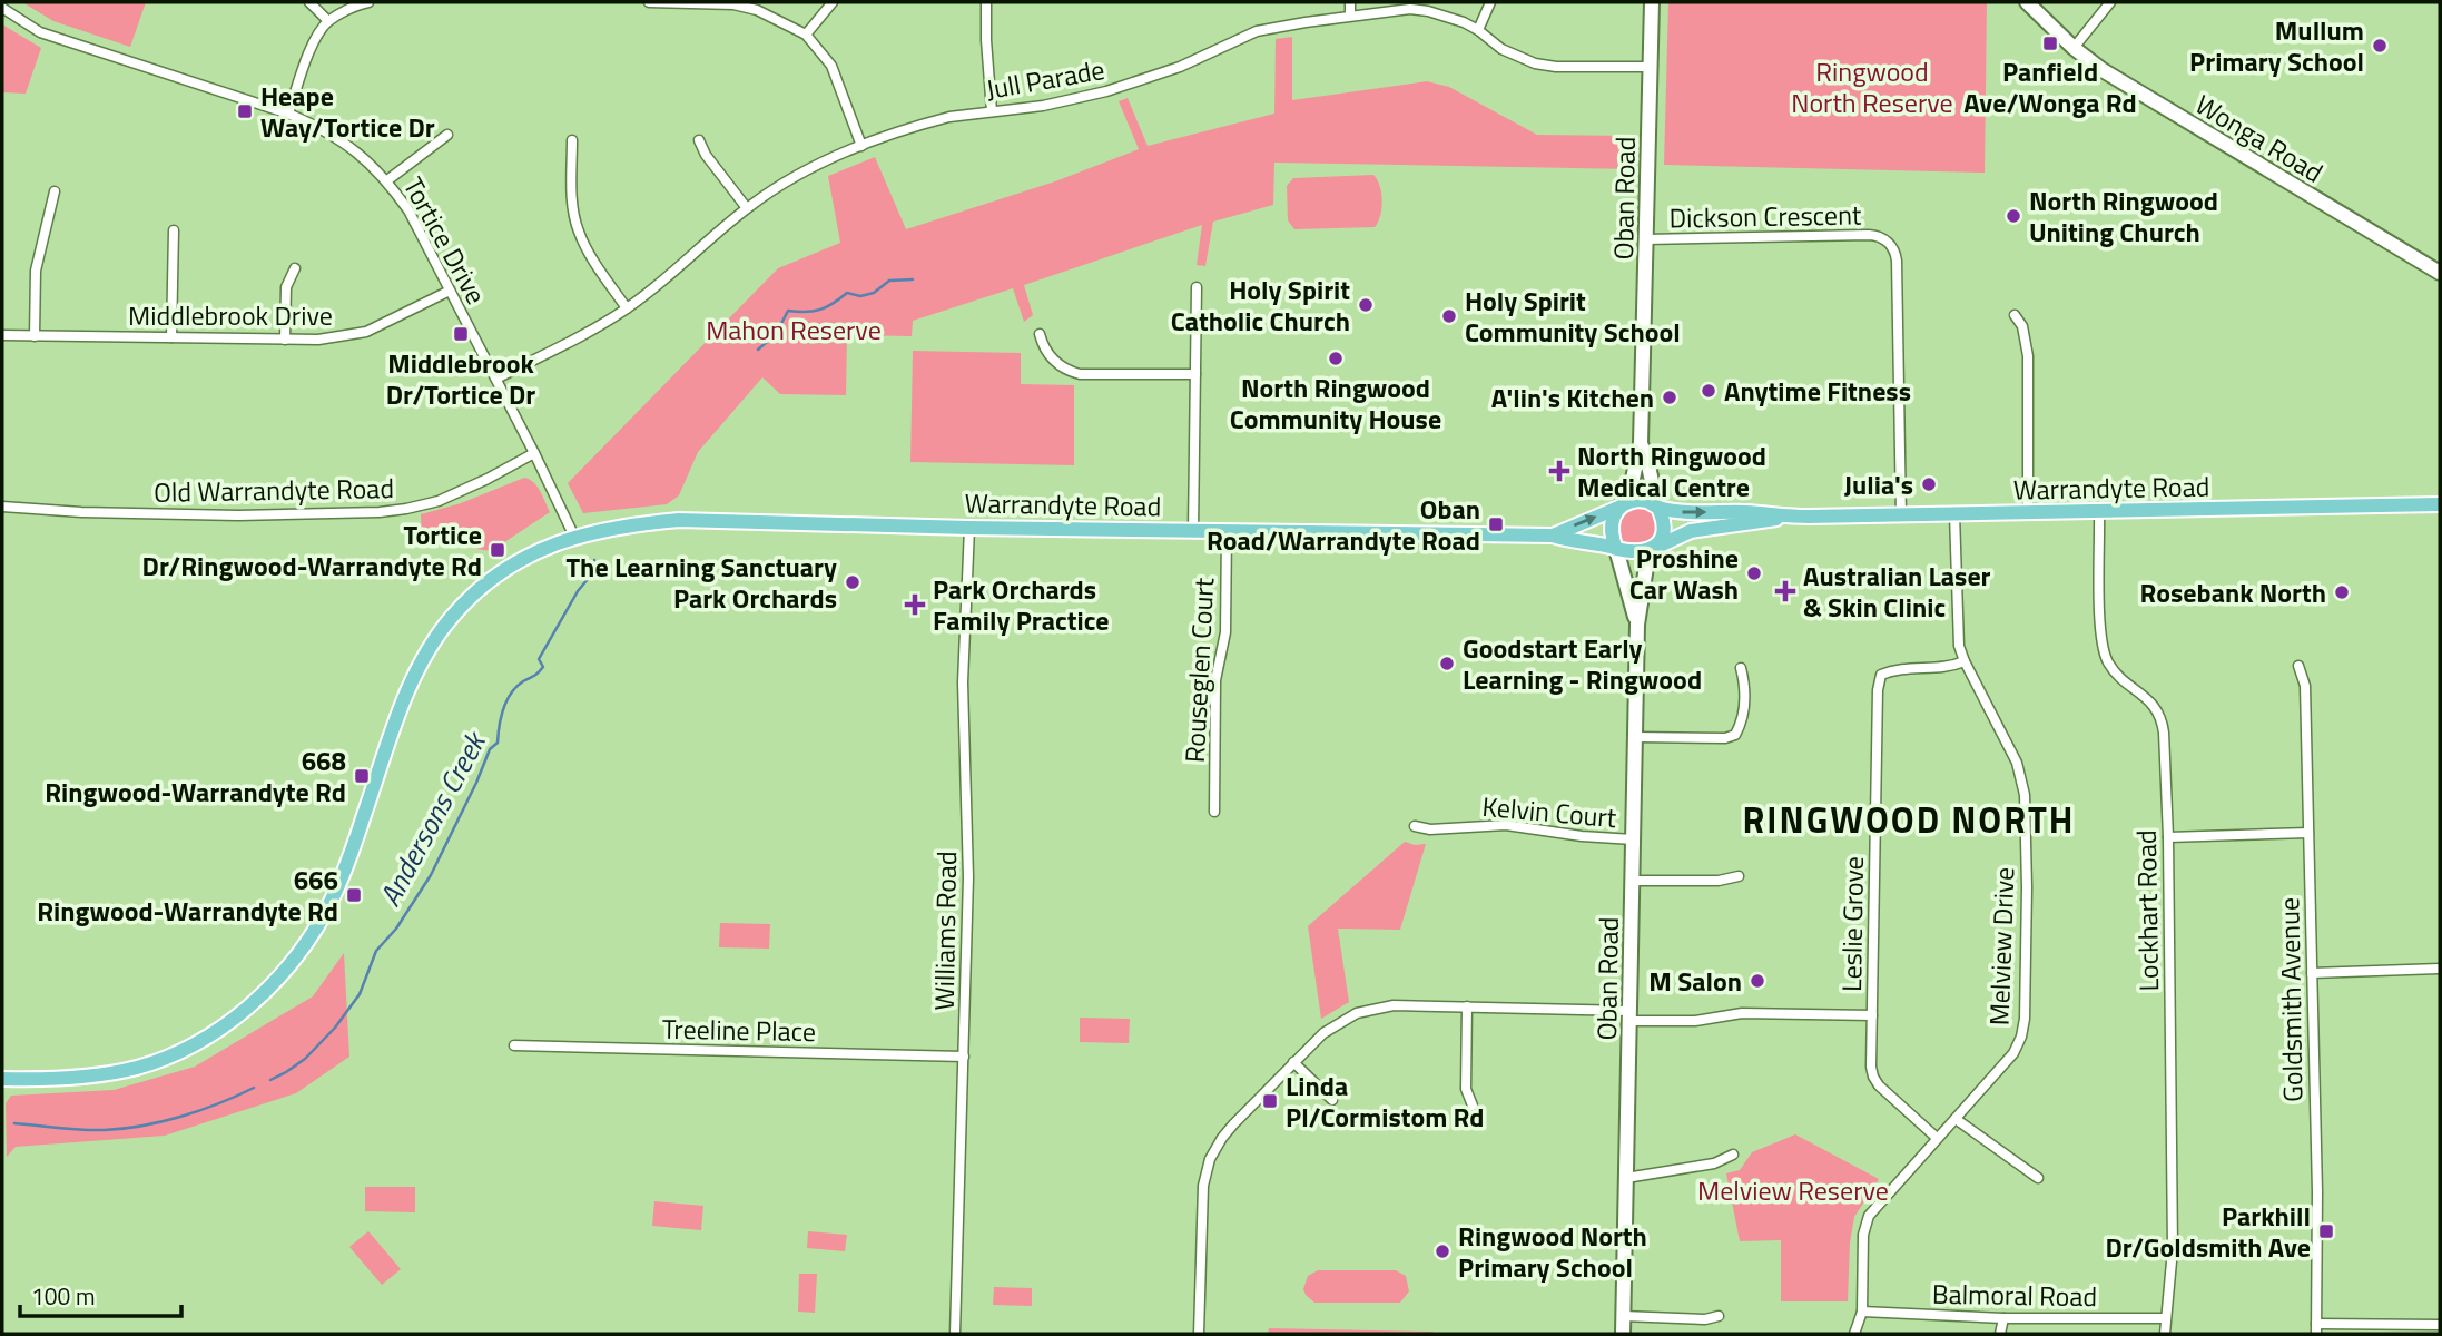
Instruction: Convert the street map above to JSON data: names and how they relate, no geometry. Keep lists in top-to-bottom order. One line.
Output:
{"streets":{"main road":["Wonga Road","Oban Road","Warrandyte Road"],"street":["Jull Parade","Dickson Crescent","Tortice Drive","Middlebrook Drive","Old Warrandyte Road","Rouseglen Court","Kelvin Court","Lockhart Road","Leslie Grove","Williams Road","Melview Drive","Goldsmith Avenue","Treeline Place","Balmoral Road"]},"crossings":[["Jull Parade","Oban Road"],["Jull Parade","Tortice Drive"],["Oban Road","Dickson Crescent"],["Oban Road","Warrandyte Road"],["Oban Road","Kelvin Court"],["Dickson Crescent","Warrandyte Road"],["Tortice Drive","Middlebrook Drive"],["Tortice Drive","Warrandyte Road"],["Tortice Drive","Old Warrandyte Road"],["Warrandyte Road","Rouseglen Court"],["Warrandyte Road","Lockhart Road"],["Warrandyte Road","Williams Road"],["Warrandyte Road","Melview Drive"],["Lockhart Road","Balmoral Road"],["Leslie Grove","Melview Drive"],["Williams Road","Treeline Place"],["Melview Drive","Balmoral Road"]],"districts":["RINGWOOD NORTH"],"water":["Andersons Creek"],"parks":["Ringwood North Reserve","Mahon Reserve","Melview Reserve"],"places":{"transit":["Panfield Ave/Wonga Rd","Heape Way/Tortice Dr","Middlebrook Dr/Tortice Dr","Oban Road/Warrandyte Road","Tortice Dr/Ringwood-Warrandyte Rd","668 Ringwood-Warrandyte Rd","666 Ringwood-Warrandyte Rd","Linda Pl/Cormistom Rd","Parkhill Dr/Goldsmith Ave"],"other":["Mullum Primary School","North Ringwood Uniting Church","Holy Spirit Catholic Church","Holy Spirit Community School","North Ringwood Community House","Anytime Fitness","A'lin's Kitchen","Julia's","Proshine Car Wash","The Learning Sanctuary Park Orchards","Rosebank North","Goodstart Early Learning - Ringwood","M Salon","Ringwood North Primary School"],"health":["North Ringwood Medical Centre","Australian Laser & Skin Clinic","Park Orchards Family Practice"]},"scale_bar":"100 m"}
